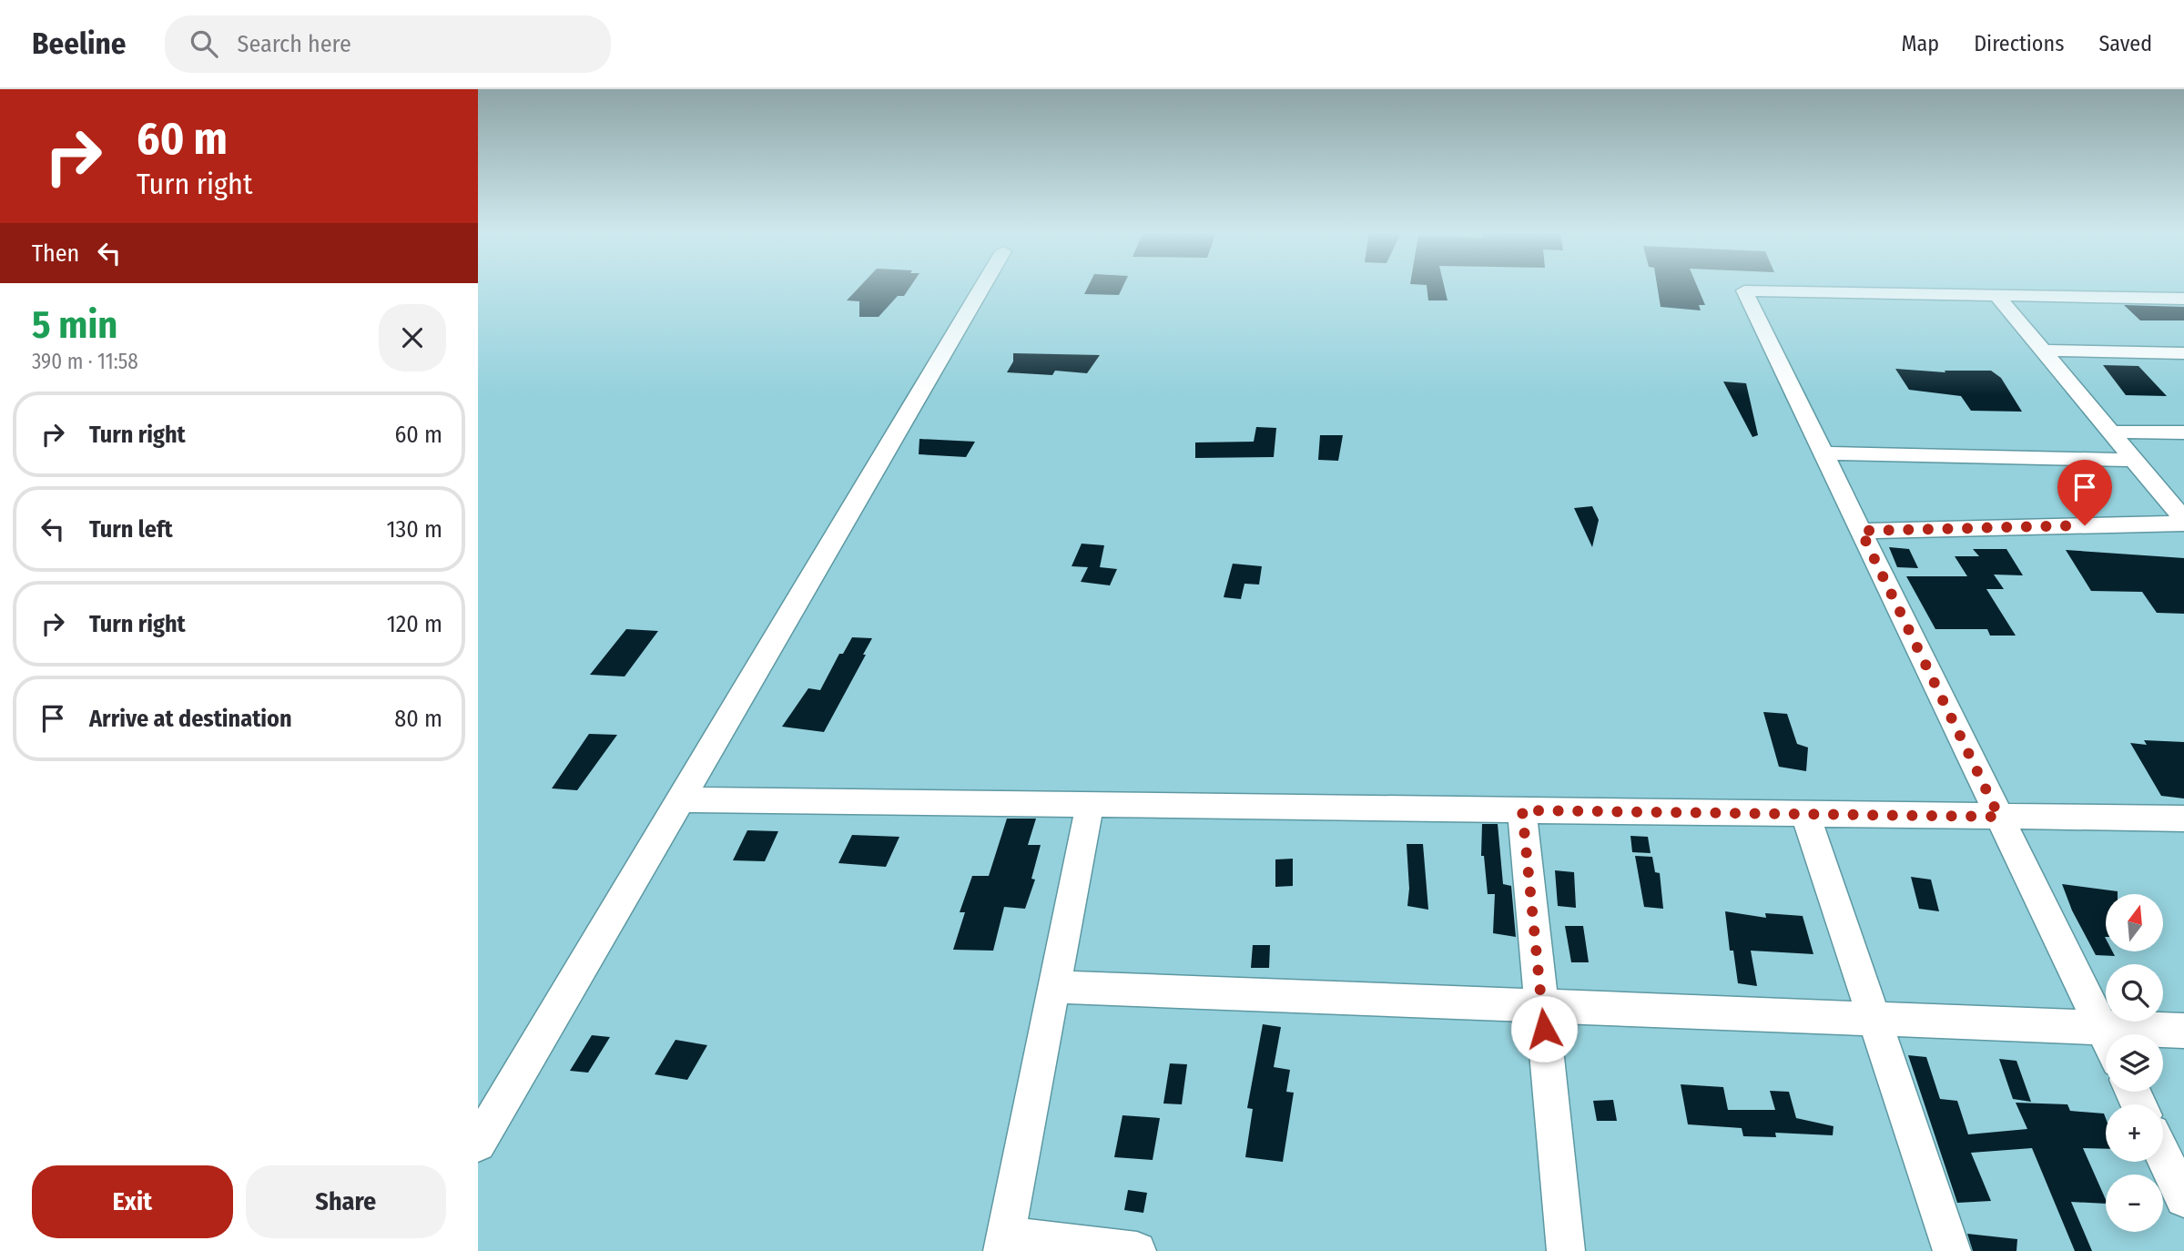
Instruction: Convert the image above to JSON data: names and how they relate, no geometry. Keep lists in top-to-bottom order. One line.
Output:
{"north":"top","page":{"header":"Beeline","search":"Search here","nav":["Map","Directions","Saved"],"turn":["60 m","Turn right"],"then":"Then","heading":["5 min","390 m · 11:58"],"list":[{"name":"Turn right","value":"60 m"},{"name":"Turn left","value":"130 m"},{"name":"Turn right","value":"120 m"},{"name":"Arrive at destination","value":"80 m"}],"map_buttons":["+","−"],"buttons":["Exit","Share"]}}
